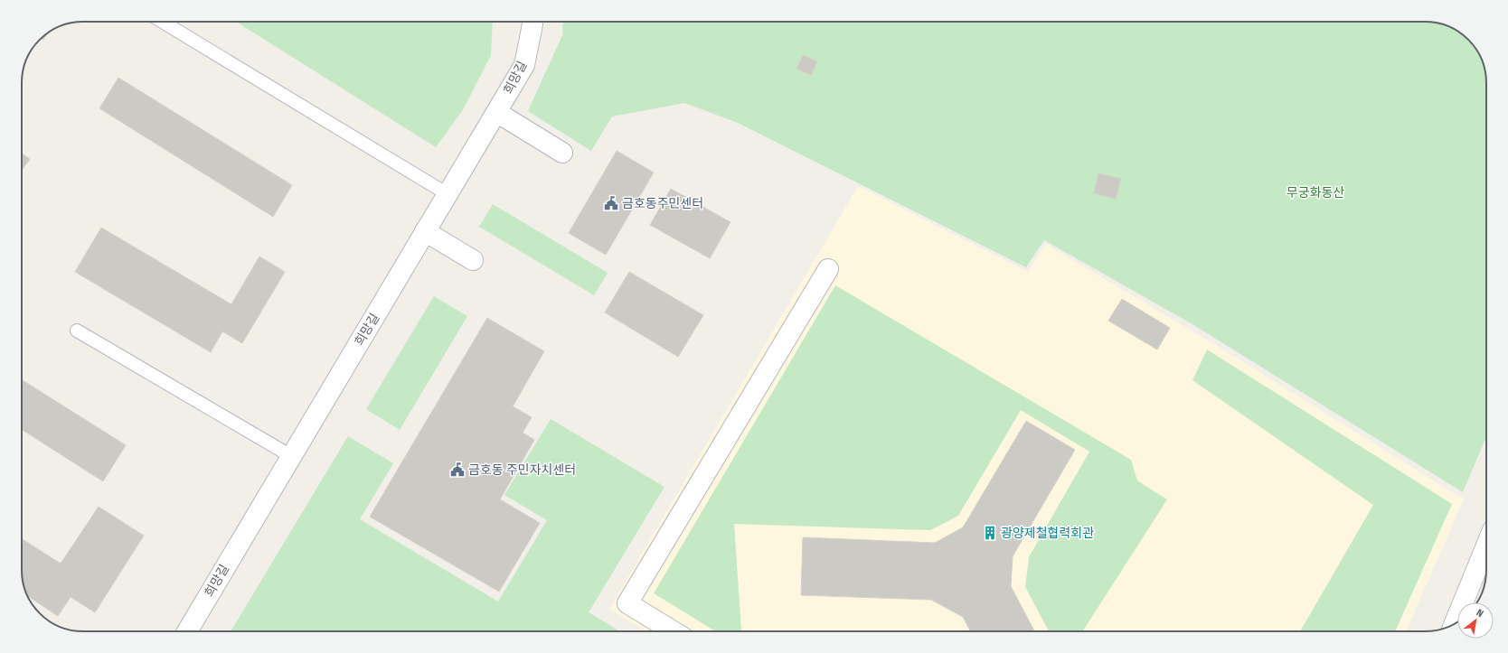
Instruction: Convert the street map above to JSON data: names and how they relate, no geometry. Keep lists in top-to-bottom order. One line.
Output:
{"streets":{"street":["희망길"]},"parks":["무궁화동산"],"places":{"public building":["금호동주민센터","금호동 주민자치센터"],"building":["광양제철협력회관"]},"north":"top right"}
